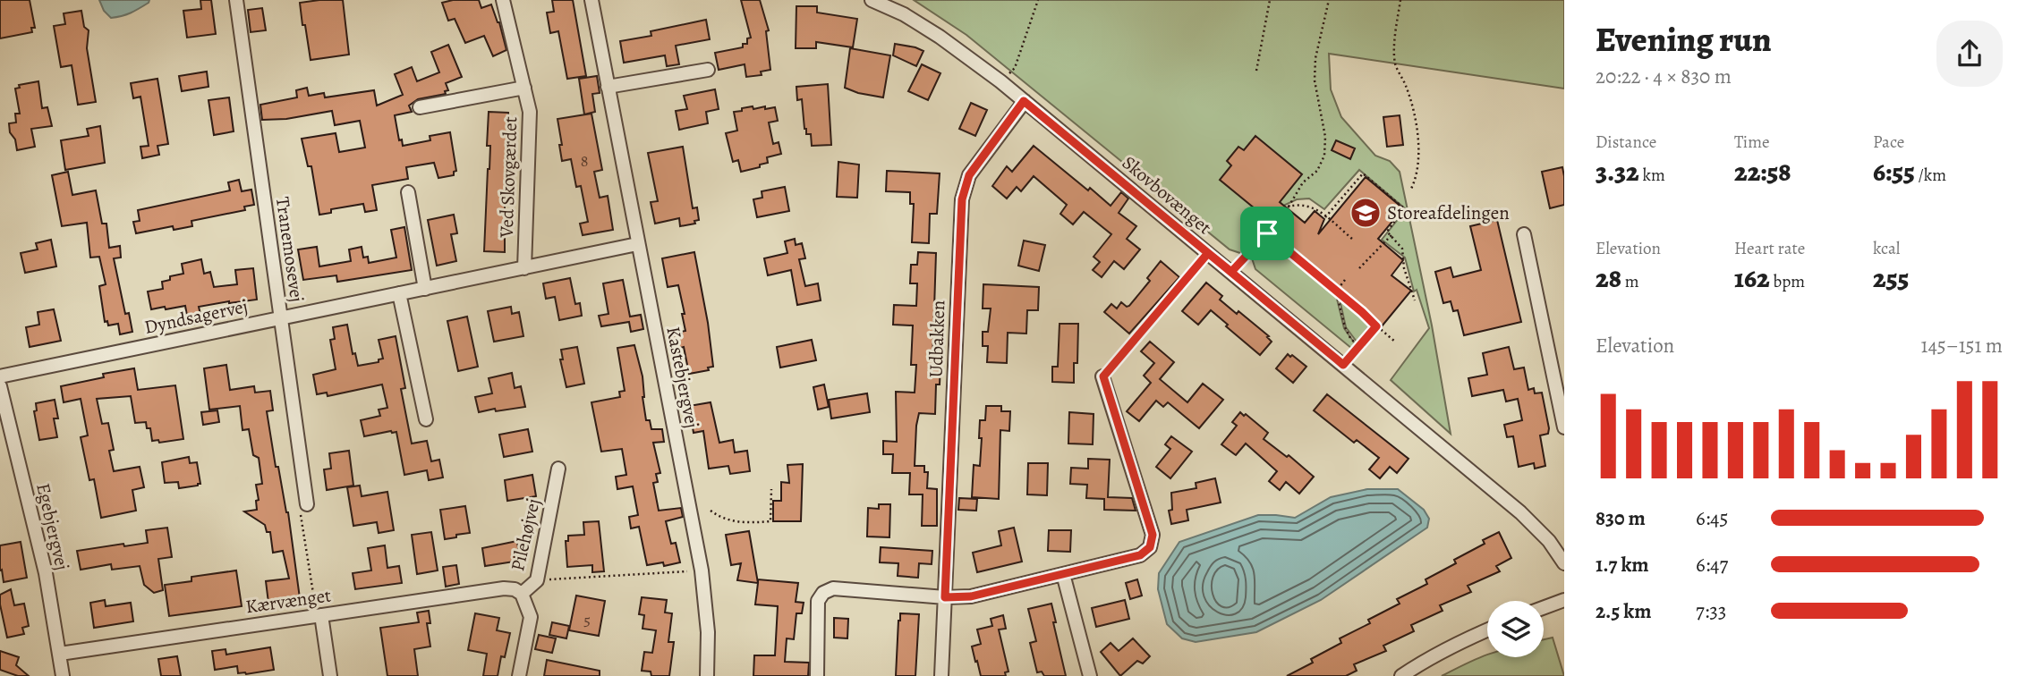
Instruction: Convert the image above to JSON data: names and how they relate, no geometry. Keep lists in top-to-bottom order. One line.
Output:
{"streets":{"street":["Ved Skovgærdet","Skovbovænget","Tranemosevej","Dyndsagervej","Udbakken","Kastebjergvej","Egebjergvej","Pilehøjvej","Kærvænget"]},"crossings":[["Ved Skovgærdet","Dyndsagervej"],["Skovbovænget","Udbakken"],["Tranemosevej","Dyndsagervej"],["Dyndsagervej","Kastebjergvej"],["Egebjergvej","Kærvænget"],["Pilehøjvej","Kærvænget"]],"places":{"school or university":["Storeafdelingen"]},"house_numbers":["8","5"],"page":{"heading":["Evening run","20:22 · 4 × 830 m"],"stats":[["Distance","3.32 km"],["Time","22:58"],["Pace","6:55 /km"],["Elevation","28 m"],["Heart rate","162 bpm"],["kcal","255"]],"chart":["Elevation","145–151 m"],"list":[{"name":"830 m","note":"6:45"},{"name":"1.7 km","note":"6:47"},{"name":"2.5 km","note":"7:33"}]}}
